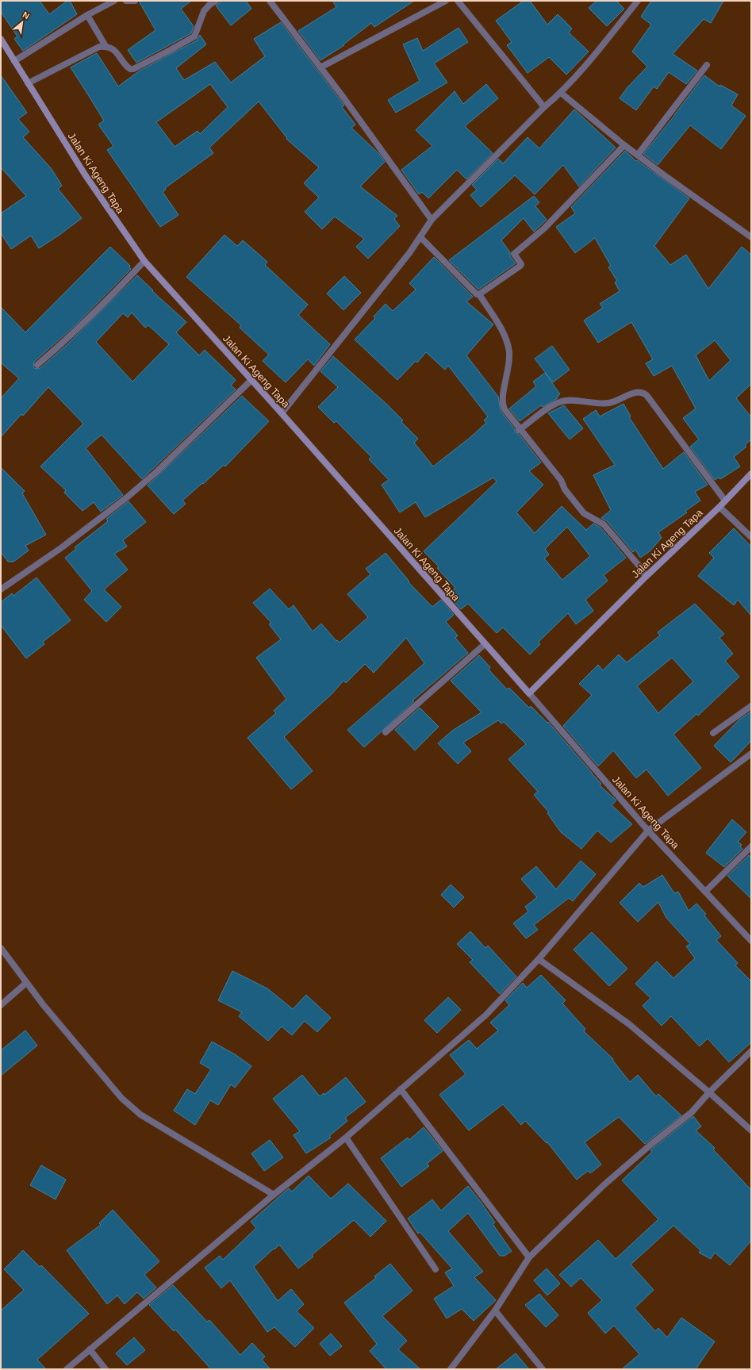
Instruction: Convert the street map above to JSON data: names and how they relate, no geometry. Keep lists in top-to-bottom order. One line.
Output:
{"streets":{"street":["Jalan Ki Ageng Tapa"]},"north":"top right"}
